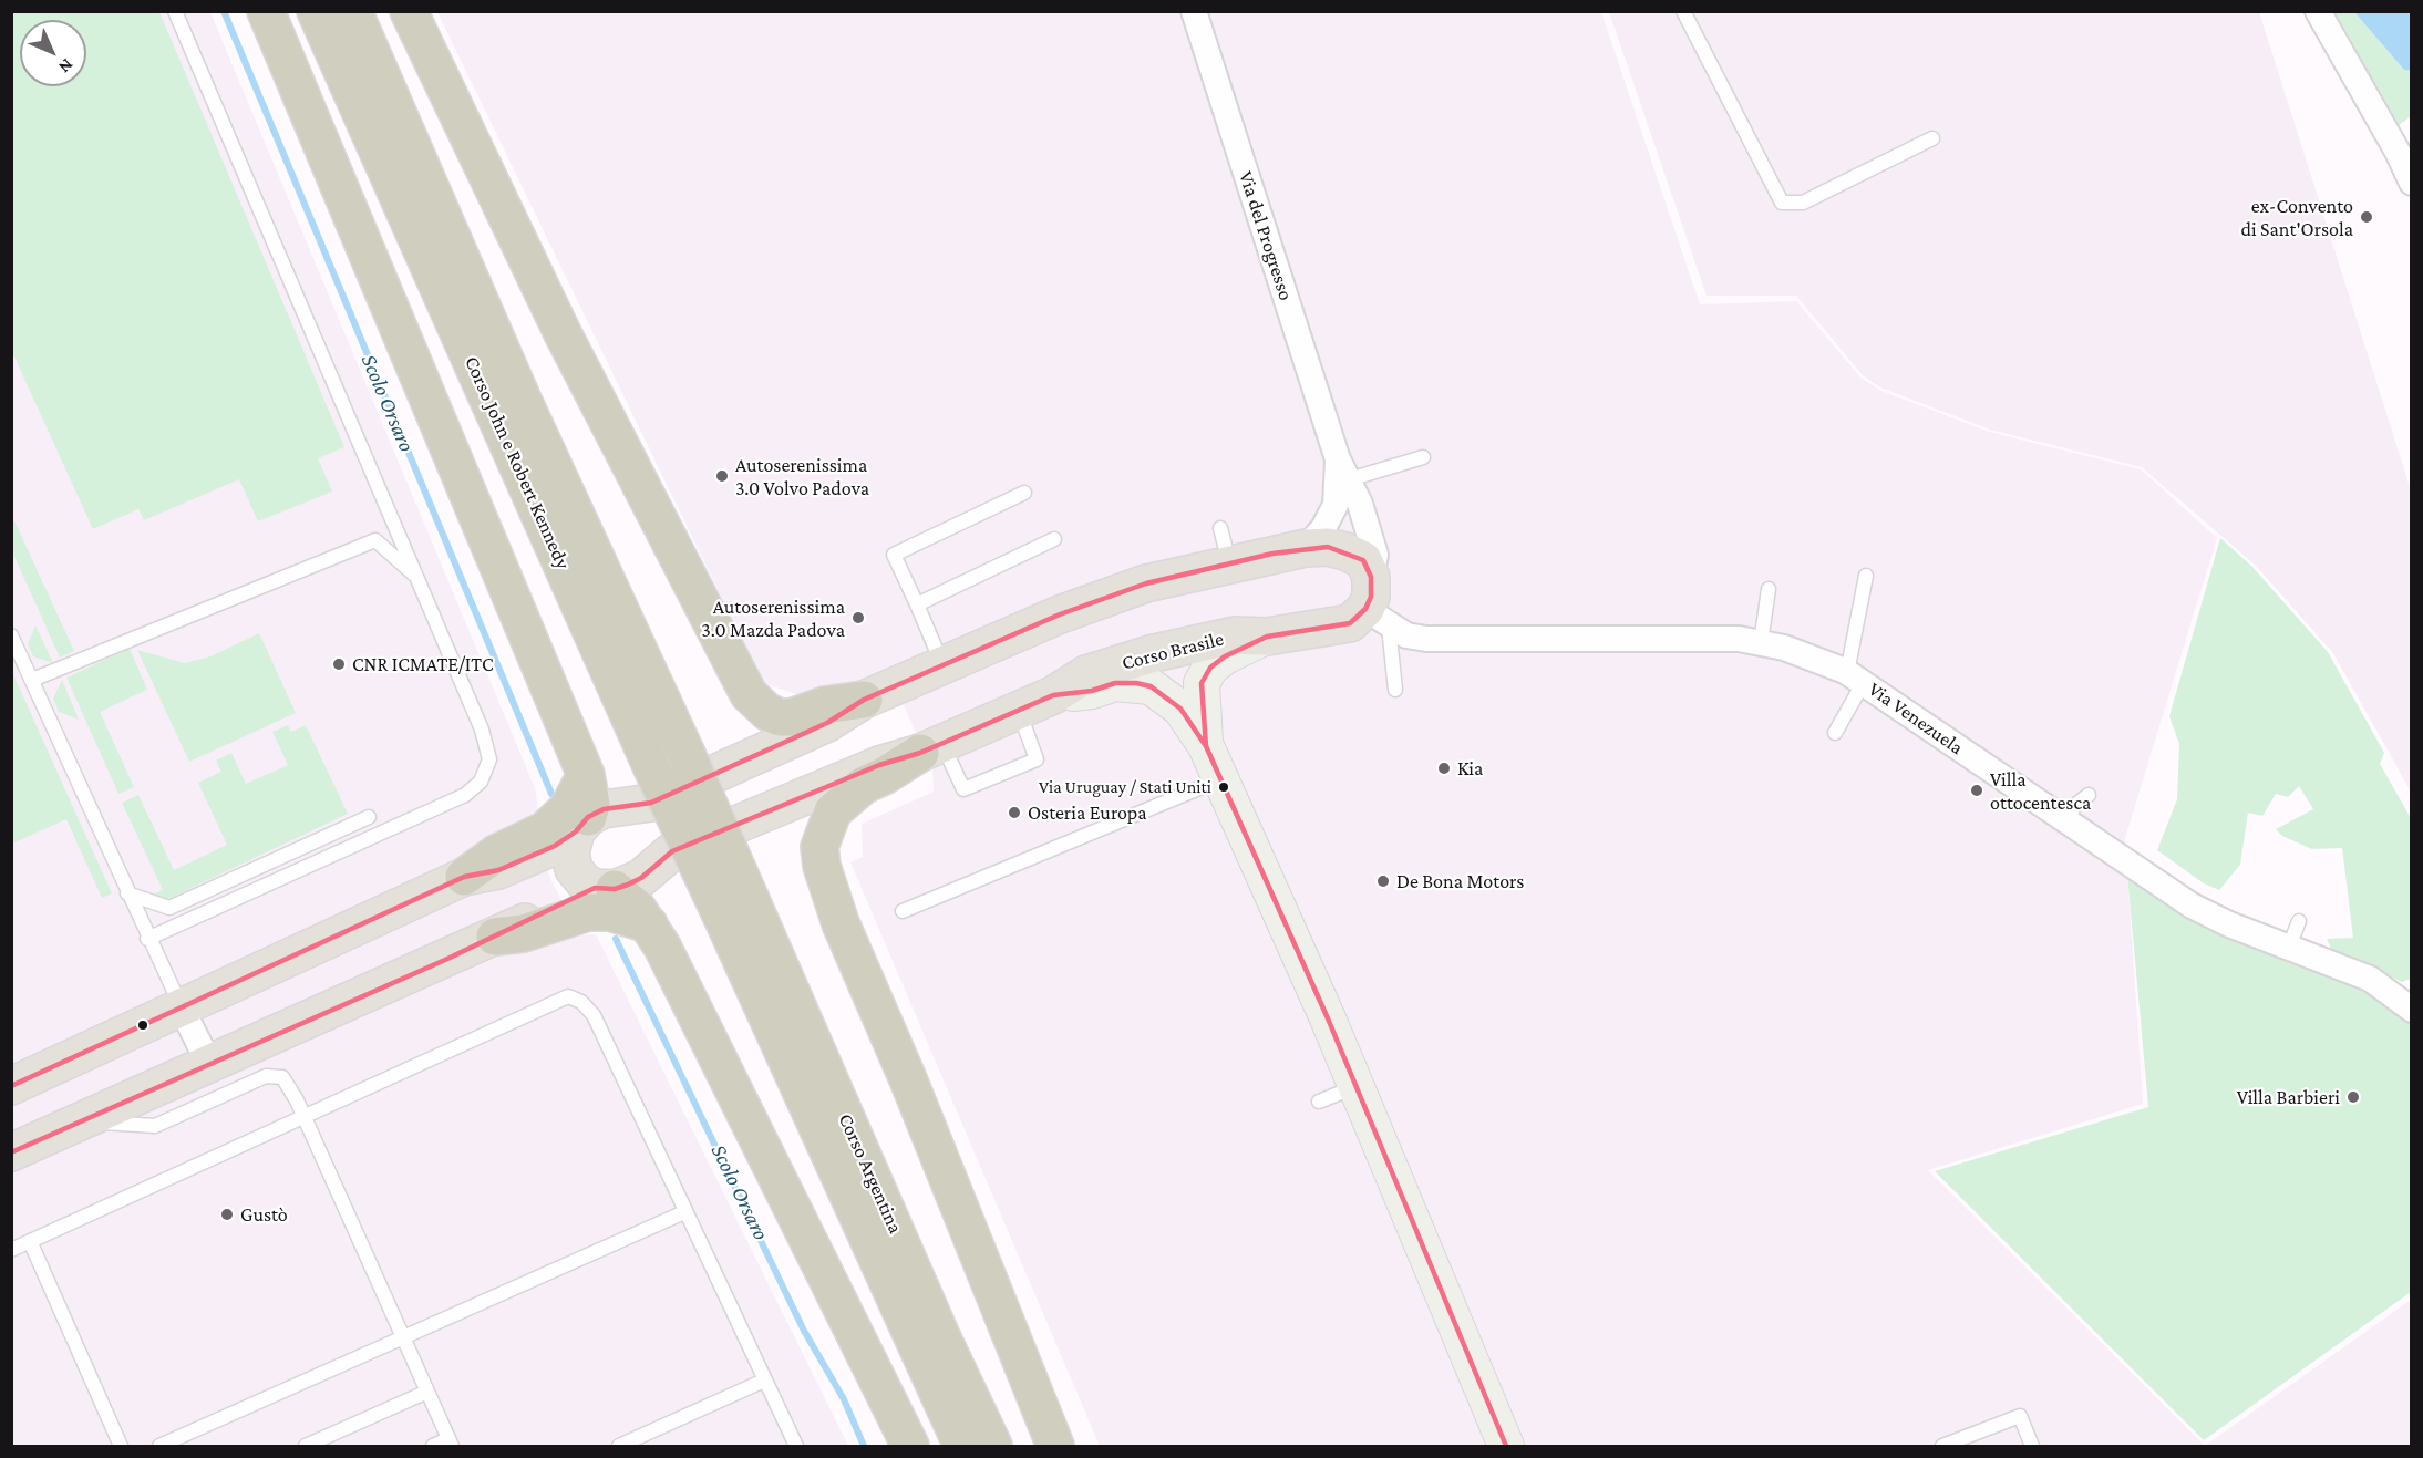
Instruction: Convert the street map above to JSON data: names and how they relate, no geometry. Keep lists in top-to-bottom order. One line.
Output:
{"streets":{"highway":["Corso John e Robert Kennedy","Corso Argentina"],"main road":["Corso Brasile"],"street":["Via del Progresso","Via Venezuela"]},"crossings":[["Via del Progresso","Corso Brasile"],["Via del Progresso","Via Venezuela"],["Corso John e Robert Kennedy","Corso Argentina"],["Corso Brasile","Via Venezuela"]],"water":["Scolo Orsaro"],"places":["ex-Convento di Sant'Orsola","Autoserenissima 3.0 Volvo Padova","Autoserenissima 3.0 Mazda Padova","CNR ICMATE/ITC","Kia","Via Uruguay / Stati Uniti","Villa ottocentesca","Osteria Europa","De Bona Motors","Villa Barbieri","Gustò"],"north":"bottom right"}
